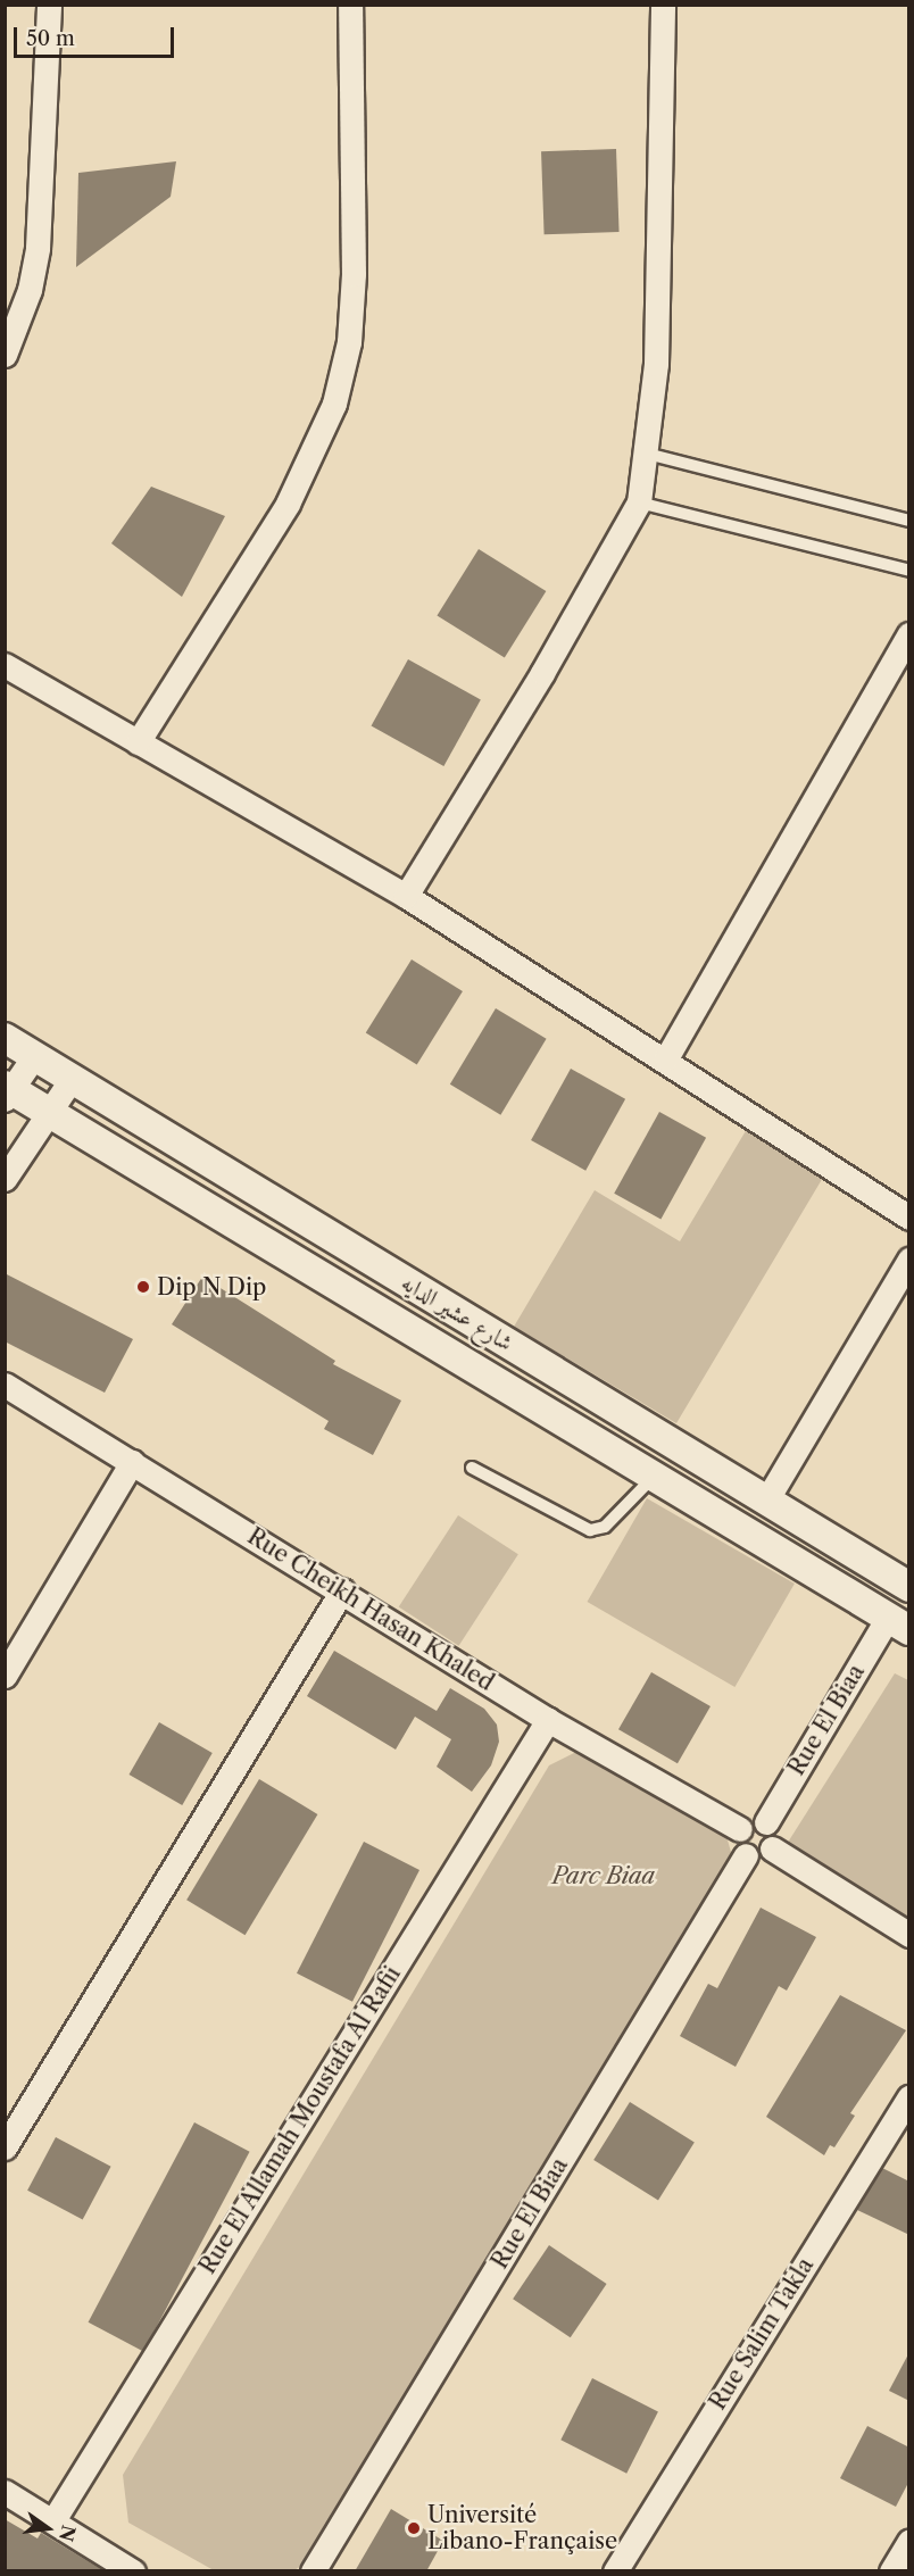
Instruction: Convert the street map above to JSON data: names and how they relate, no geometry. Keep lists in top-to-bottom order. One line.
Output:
{"streets":{"street":["شارع عشير الدايه","Rue Cheikh Hasan Khaled","Rue El Biaa","Rue El Allamah Moustafa Al Rafii","Rue Salim Takla"]},"crossings":[["شارع عشير الدايه","Rue El Biaa"],["Rue Cheikh Hasan Khaled","Rue El Biaa"],["Rue Cheikh Hasan Khaled","Rue El Allamah Moustafa Al Rafii"]],"parks":["Parc Biaa"],"places":["Dip N Dip","Université Libano-Française"],"scale_bar":"50 m","north":"right"}
